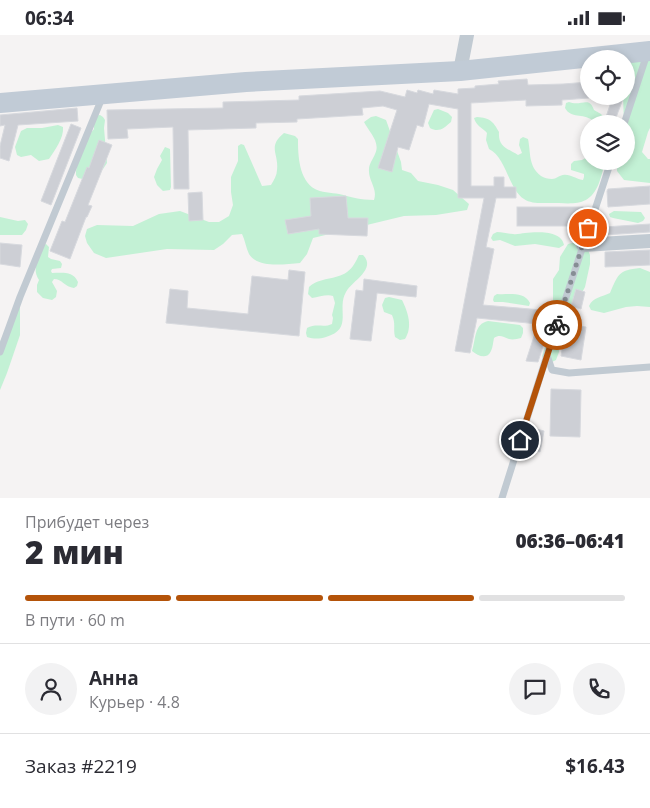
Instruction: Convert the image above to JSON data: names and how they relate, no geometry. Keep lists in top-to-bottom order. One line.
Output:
{"page":{"status":"06:34","heading":["2 мин","Прибудет через","06:36–06:41"],"panel":["Анна","Курьер · 4.8","Заказ #2219","$16.43"],"bar":"В пути · 60 m"}}
